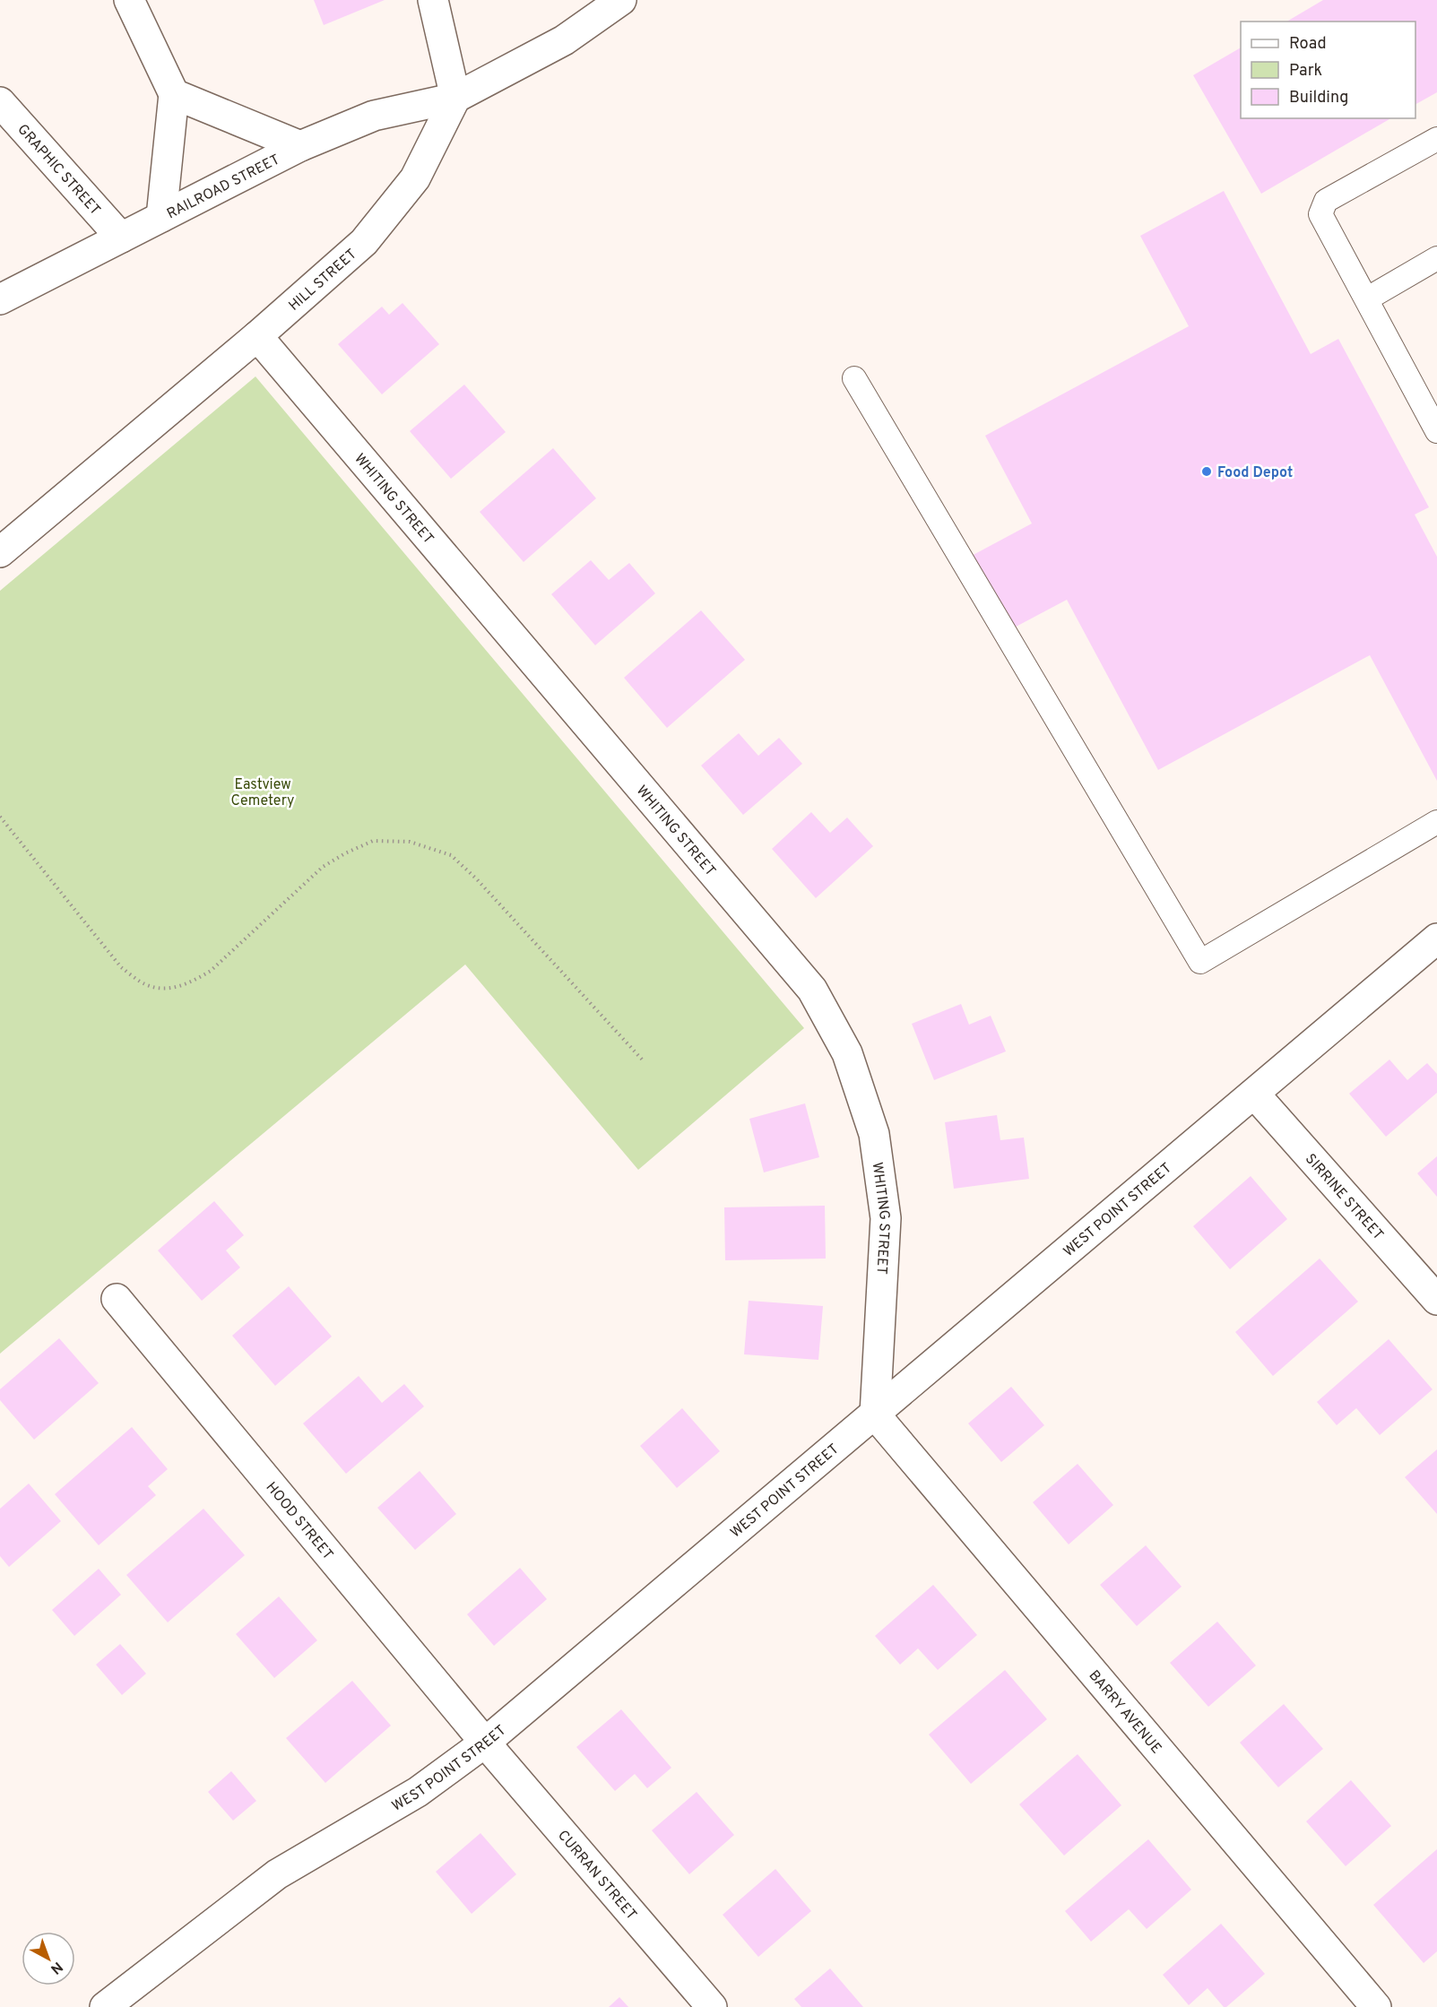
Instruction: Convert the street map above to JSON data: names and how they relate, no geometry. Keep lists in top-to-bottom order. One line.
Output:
{"streets":{"street":["GRAPHIC STREET","RAILROAD STREET","HILL STREET","WHITING STREET","SIRRINE STREET","WEST POINT STREET","HOOD STREET","BARRY AVENUE","CURRAN STREET"]},"crossings":[["GRAPHIC STREET","RAILROAD STREET"],["RAILROAD STREET","HILL STREET"],["HILL STREET","WHITING STREET"],["WHITING STREET","WEST POINT STREET"],["WHITING STREET","BARRY AVENUE"],["SIRRINE STREET","WEST POINT STREET"],["WEST POINT STREET","HOOD STREET"],["WEST POINT STREET","BARRY AVENUE"],["WEST POINT STREET","CURRAN STREET"],["HOOD STREET","CURRAN STREET"]],"parks":["Eastview Cemetery"],"places":["Food Depot"],"legend":["Road","Park","Building"],"north":"bottom right"}
